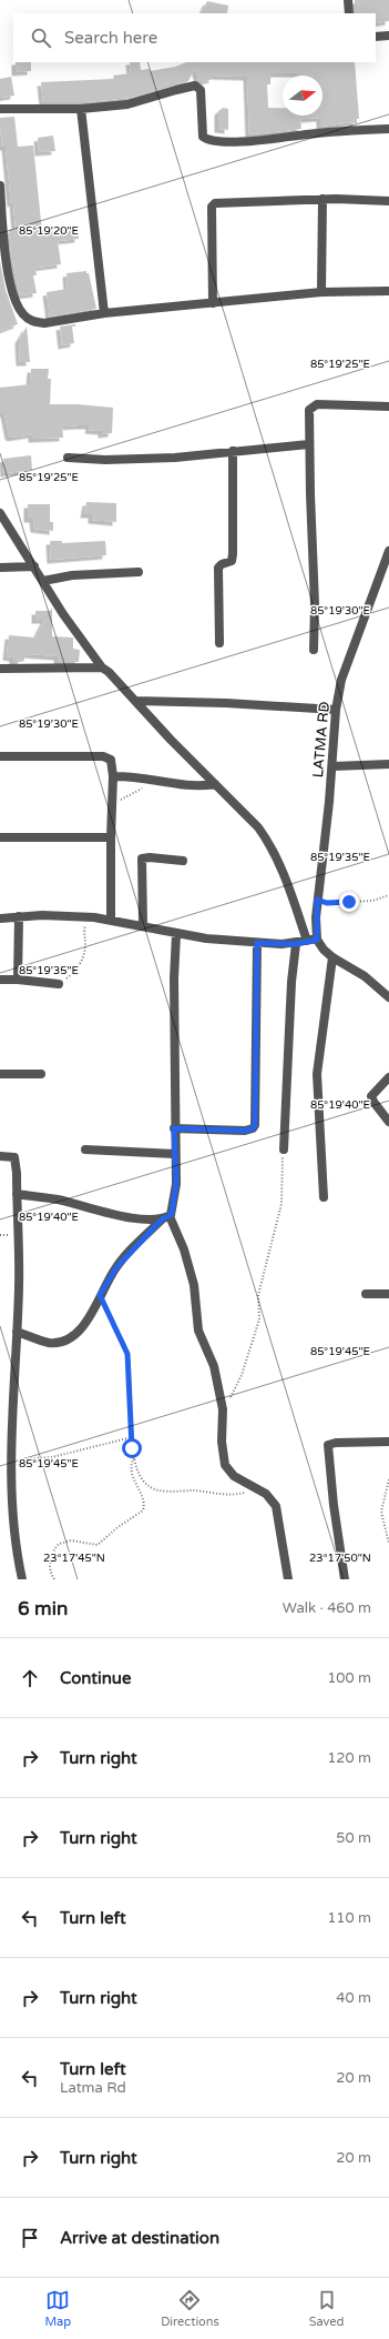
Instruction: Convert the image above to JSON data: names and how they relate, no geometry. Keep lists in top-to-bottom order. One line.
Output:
{"streets":{"street":["LATMA RD"]},"north":"right","page":{"search":"Search here","heading":["6 min","Walk · 460 m"],"list":[["Continue","100 m"],["Turn right","120 m"],["Turn right","50 m"],["Turn left","110 m"],["Turn right","40 m"],["Turn left","Latma Rd","20 m"],["Turn right","20 m"],"Arrive at destination"],"nav":["Map","Directions","Saved"]},"coordinates":["85°19'20\"E","85°19'25\"E","85°19'30\"E","85°19'35\"E","85°19'40\"E","85°19'45\"E","23°17'45\"N","23°17'50\"N"]}
